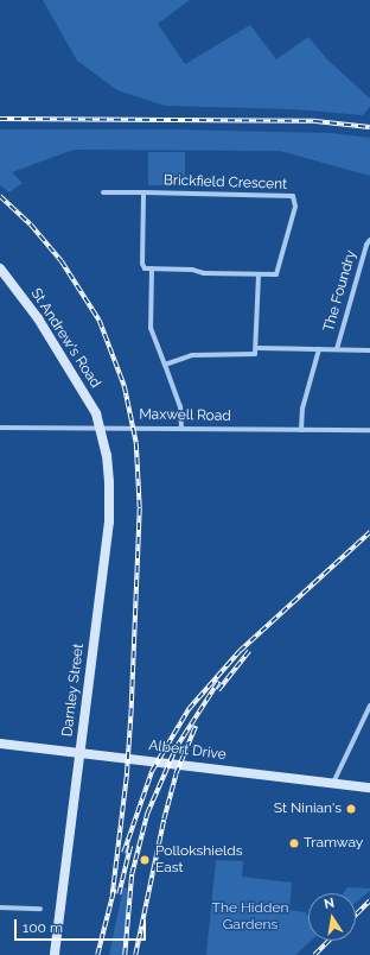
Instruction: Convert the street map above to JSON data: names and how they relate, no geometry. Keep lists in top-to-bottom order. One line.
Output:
{"streets":{"street":["Brickfield Crescent","The Foundry","St Andrew's Road","Maxwell Road","Darnley Street","Albert Drive"]},"crossings":[["Brickfield Crescent","Maxwell Road"],["The Foundry","Maxwell Road"],["St Andrew's Road","Maxwell Road"],["St Andrew's Road","Darnley Street"],["Maxwell Road","Darnley Street"],["Darnley Street","Albert Drive"]],"parks":["The Hidden Gardens"],"places":["St Ninian's","Tramway","Pollokshields East"],"scale_bar":"100 m","north":"top"}
